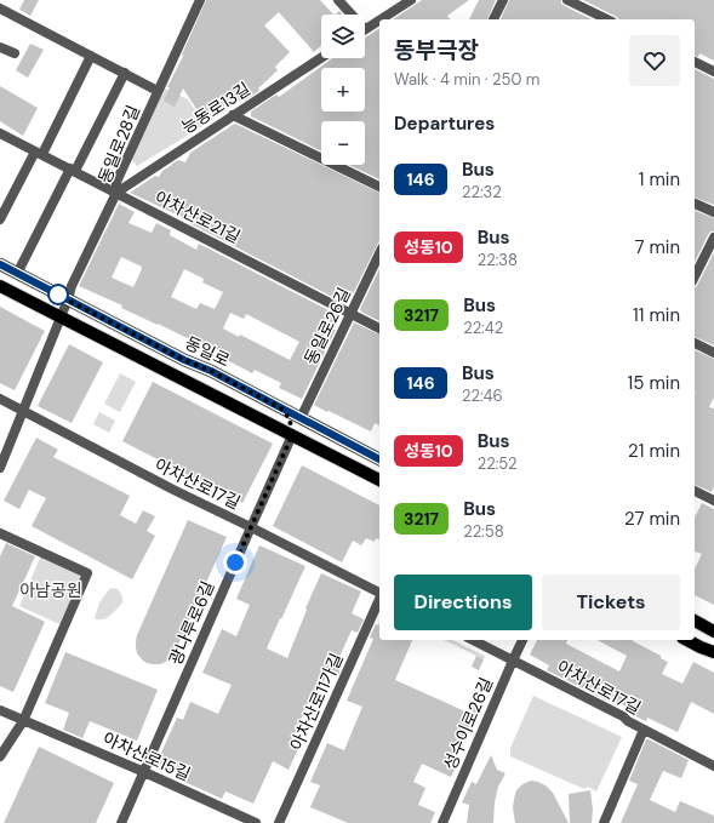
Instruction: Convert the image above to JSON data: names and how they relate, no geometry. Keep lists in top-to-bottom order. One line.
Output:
{"streets":{"main road":["동일로"],"street":["능동로13길","동일로28길","아차산로21길","동일로26길","아차산로17길","광나루로6길","아차산로11가길","성수이로26길","아차산로15길"]},"crossings":[["능동로13길","동일로28길"],["능동로13길","아차산로21길"],["동일로28길","아차산로21길"],["동일로28길","동일로"],["동일로28길","아차산로17길"],["아차산로21길","동일로26길"],["동일로26길","동일로"],["동일로","광나루로6길"],["아차산로17길","광나루로6길"],["아차산로17길","성수이로26길"],["광나루로6길","아차산로15길"]],"parks":["아남공원"],"lines":["bus line 146"],"page":{"map_buttons":["+","−"],"heading":[["동부극장","Walk · 4 min · 250 m"],"Departures"],"list":[{"mark":"146","name":"Bus","note":"22:32","value":"1 min"},{"mark":"성동10","name":"Bus","note":"22:38","value":"7 min"},{"mark":"3217","name":"Bus","note":"22:42","value":"11 min"},{"mark":"146","name":"Bus","note":"22:46","value":"15 min"},{"mark":"성동10","name":"Bus","note":"22:52","value":"21 min"},{"mark":"3217","name":"Bus","note":"22:58","value":"27 min"}],"buttons":["Directions","Tickets"]}}
